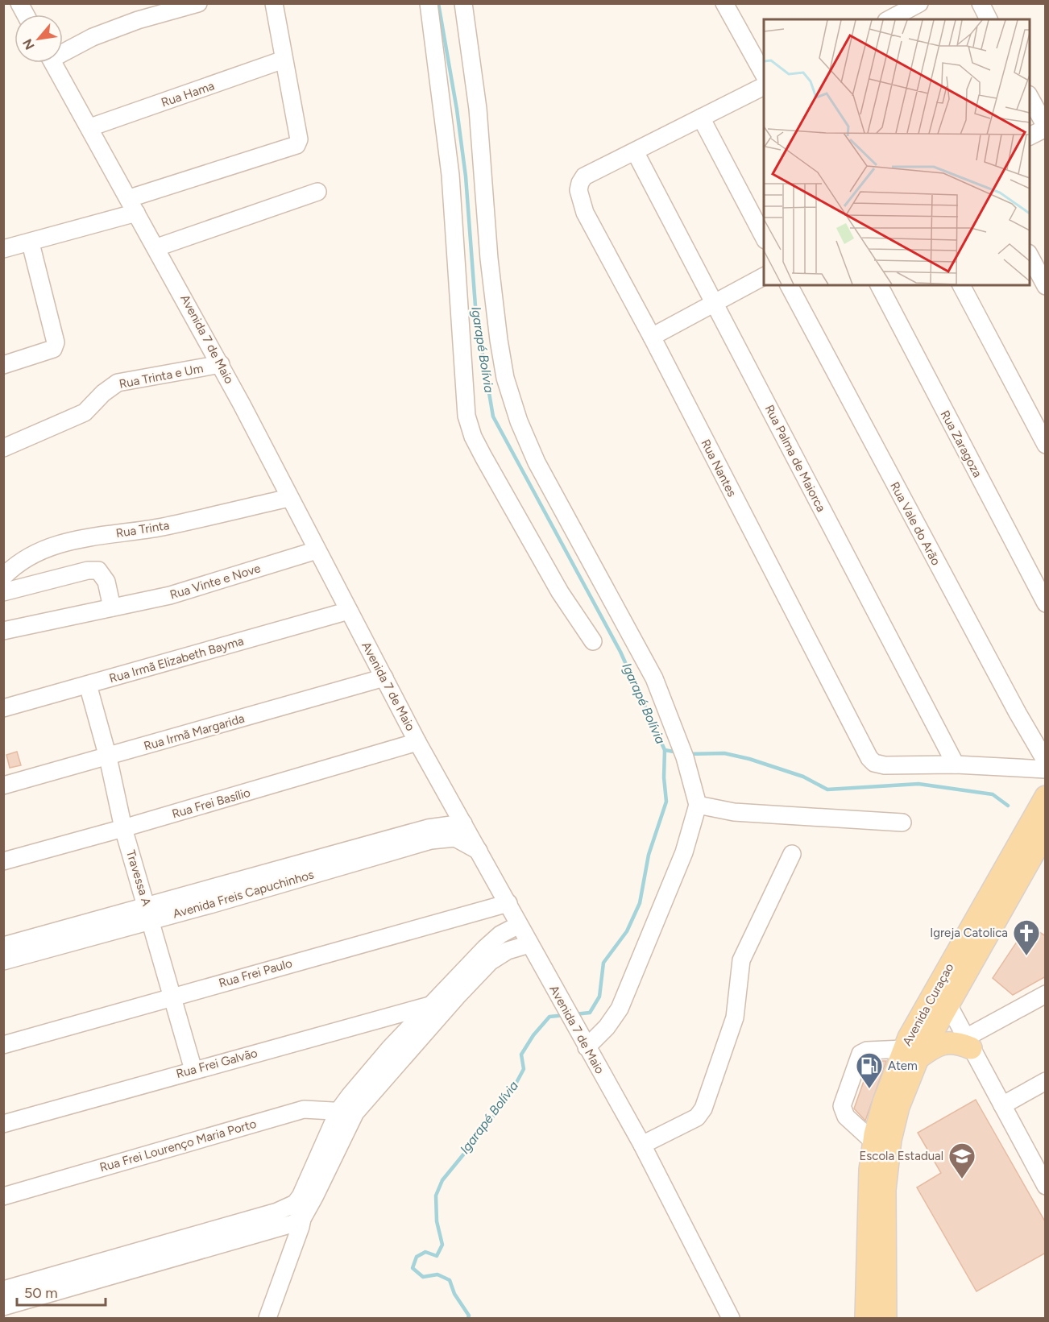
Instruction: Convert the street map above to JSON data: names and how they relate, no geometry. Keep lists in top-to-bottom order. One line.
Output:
{"streets":{"main road":["Avenida Curaçao"],"street":["Rua Hama","Avenida 7 de Maio","Rua Trinta e Um","Rua Zaragoza","Rua Palma de Maiorca","Rua Nantes","Rua Vale do Arão","Rua Trinta","Rua Vinte e Nove","Rua Irmã Elizabeth Bayma","Rua Irmã Margarida","Rua Frei Basílio","Travessa A","Avenida Freis Capuchinhos","Rua Frei Paulo","Rua Frei Galvão","Rua Frei Lourenço Maria Porto"]},"crossings":[["Rua Hama","Avenida 7 de Maio"],["Avenida 7 de Maio","Rua Trinta e Um"],["Avenida 7 de Maio","Rua Trinta"],["Avenida 7 de Maio","Rua Vinte e Nove"],["Avenida 7 de Maio","Rua Irmã Elizabeth Bayma"],["Avenida 7 de Maio","Rua Irmã Margarida"],["Avenida 7 de Maio","Rua Frei Basílio"],["Avenida 7 de Maio","Avenida Freis Capuchinhos"],["Avenida 7 de Maio","Rua Frei Paulo"],["Rua Palma de Maiorca","Rua Nantes"],["Rua Irmã Elizabeth Bayma","Travessa A"],["Rua Irmã Margarida","Travessa A"],["Rua Frei Basílio","Travessa A"],["Travessa A","Avenida Freis Capuchinhos"],["Travessa A","Rua Frei Paulo"],["Travessa A","Rua Frei Galvão"]],"water":["Igarapé Bolívia"],"places":{"church":["Igreja Catolica"],"fuel station":["Atem"],"school or university":["Escola Estadual"]},"scale_bar":"50 m","north":"bottom left"}
